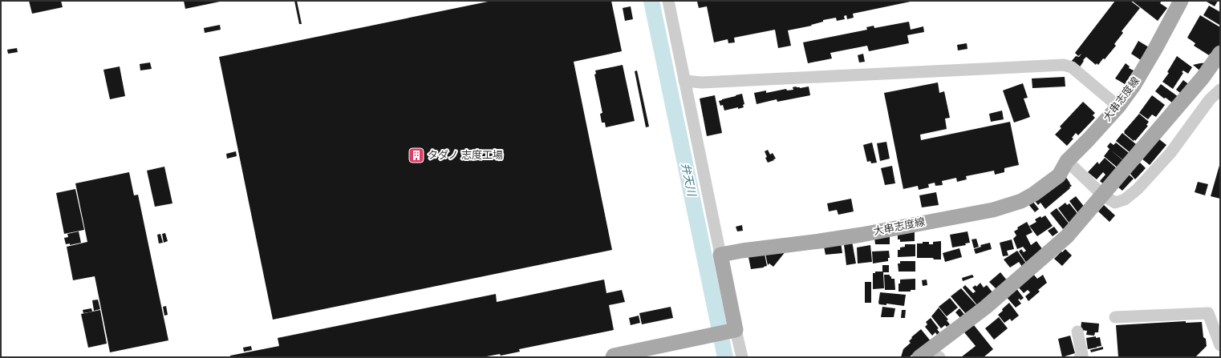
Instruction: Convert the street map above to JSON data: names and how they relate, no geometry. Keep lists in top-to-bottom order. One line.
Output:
{"streets":{"main road":["大串志度線"]},"water":["弁天川"],"places":{"building":["タダノ 志度工場"]}}
